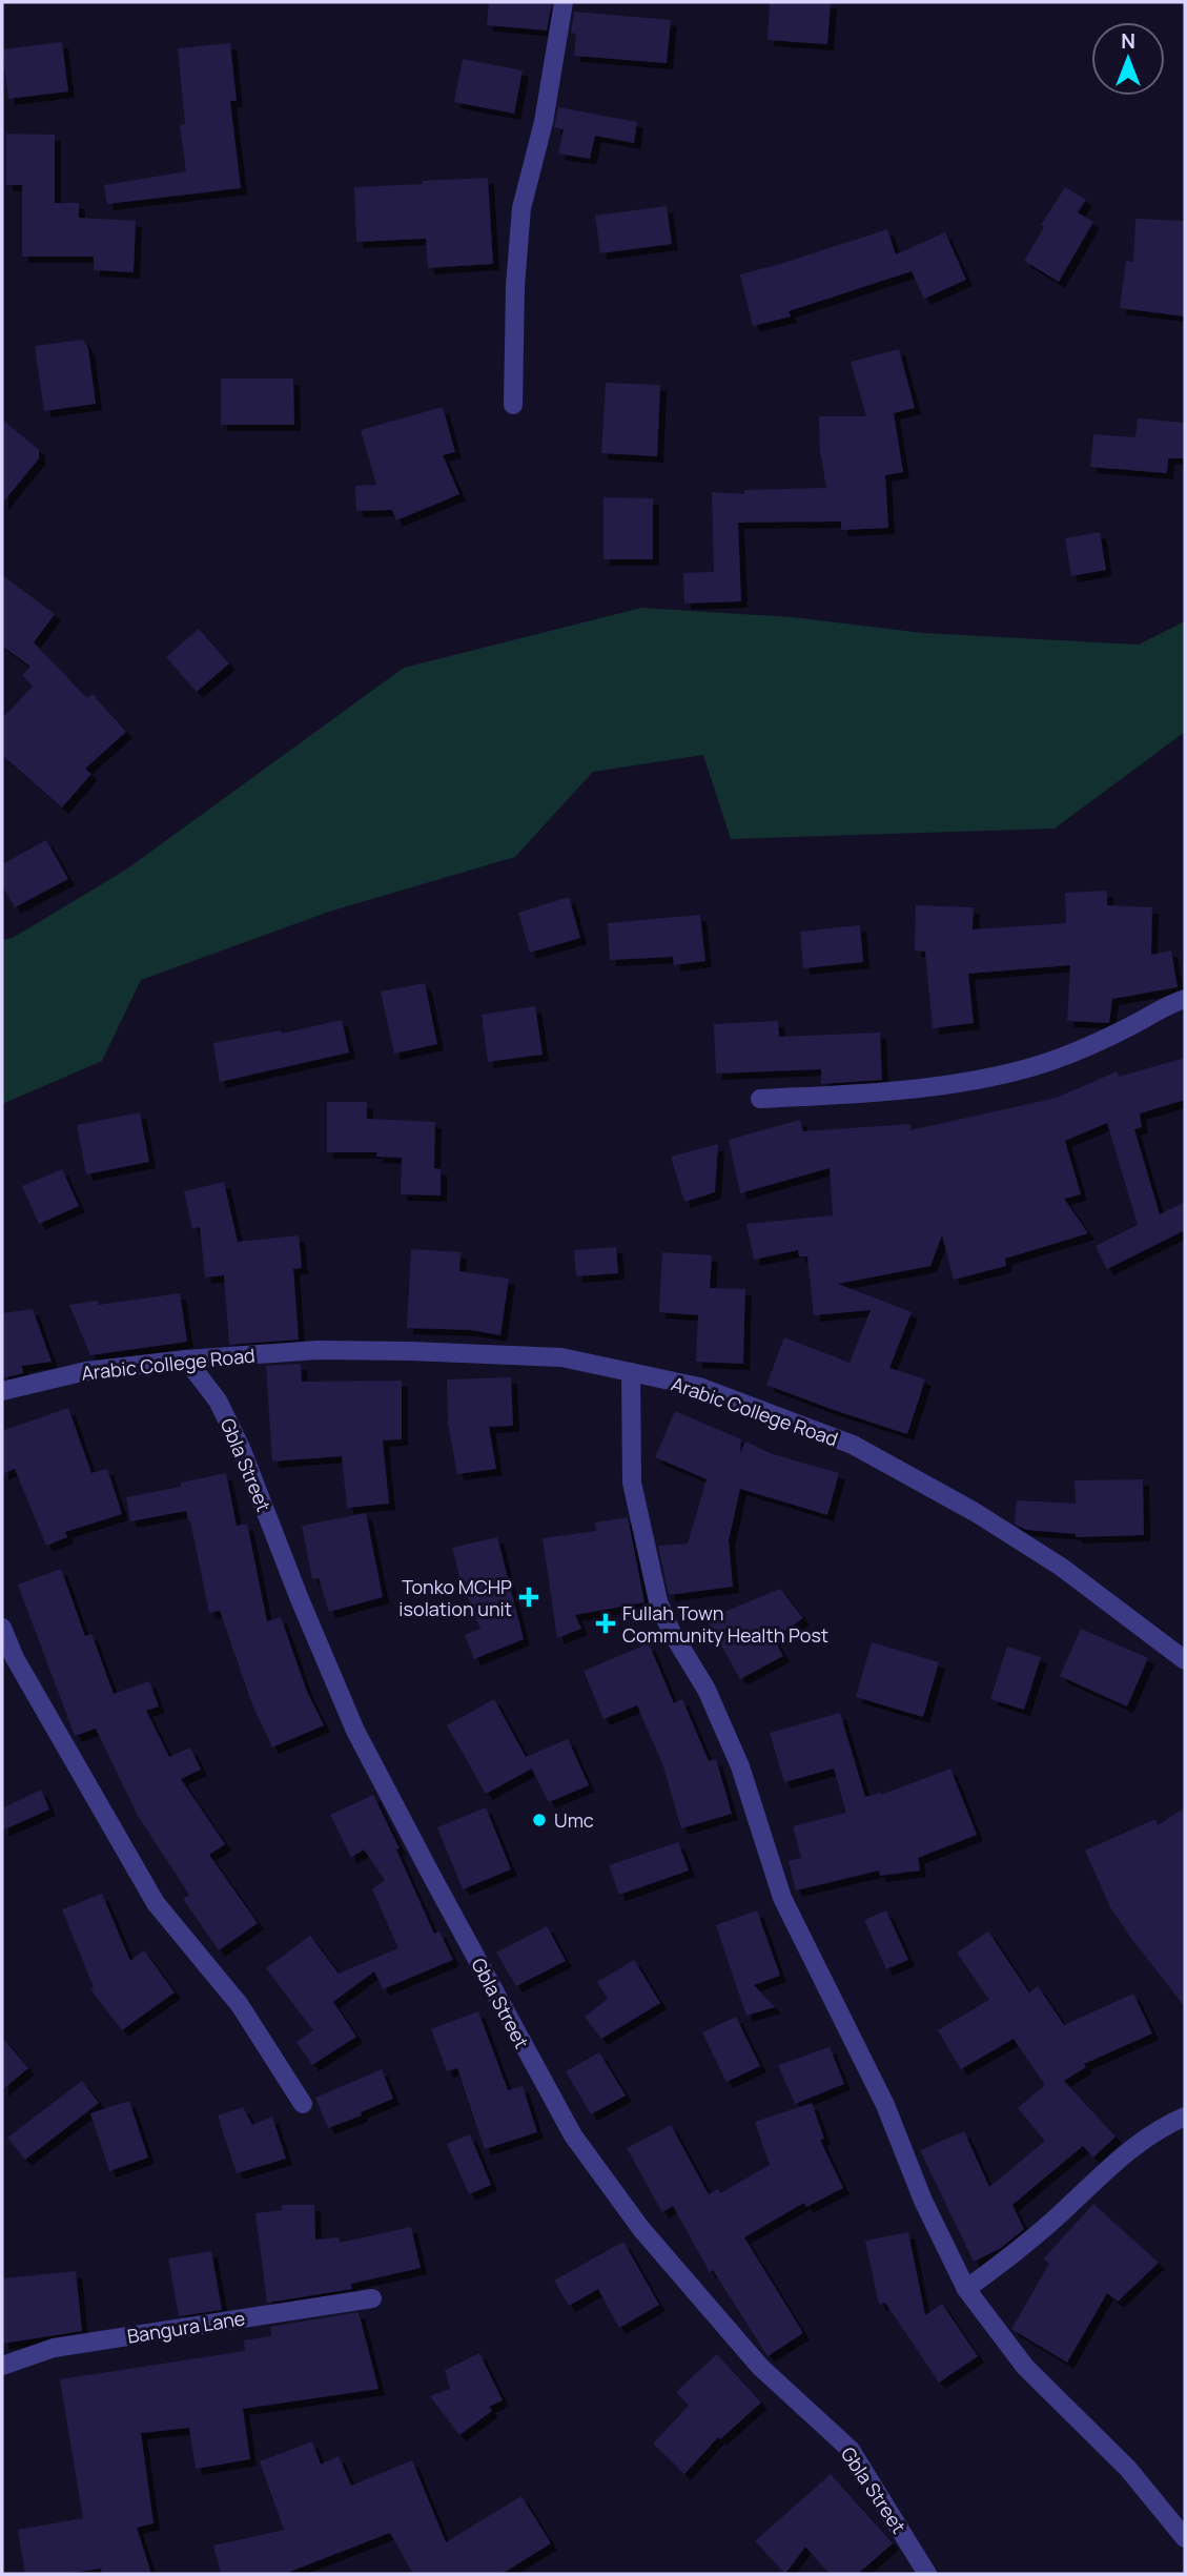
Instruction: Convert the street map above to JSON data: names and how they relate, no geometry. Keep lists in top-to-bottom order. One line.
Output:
{"streets":{"street":["Arabic College Road","Gbla Street","Bangura Lane"]},"crossings":[["Arabic College Road","Gbla Street"]],"places":{"health":["Tonko MCHP isolation unit","Fullah Town Community Health Post"],"other":["Umc"]},"north":"top"}
